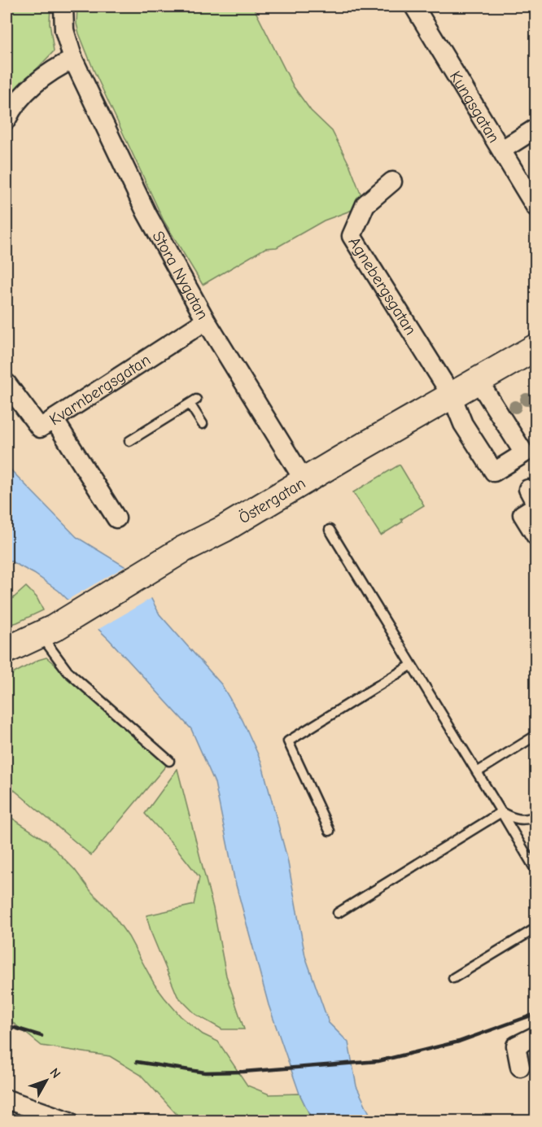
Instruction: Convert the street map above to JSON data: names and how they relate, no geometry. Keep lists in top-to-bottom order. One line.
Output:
{"streets":{"street":["Kungsgatan","Stora Nygatan","Agnebergsgatan","Kvarnbergsgatan","Östergatan"]},"crossings":[["Stora Nygatan","Kvarnbergsgatan"],["Stora Nygatan","Östergatan"],["Agnebergsgatan","Östergatan"]],"north":"top right"}
